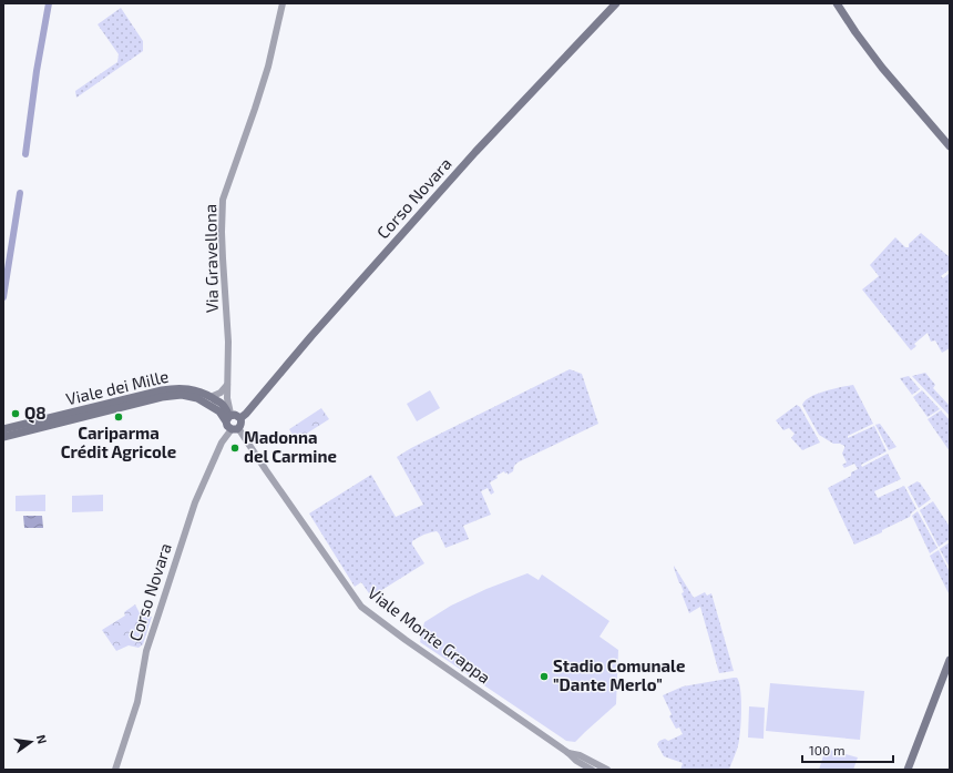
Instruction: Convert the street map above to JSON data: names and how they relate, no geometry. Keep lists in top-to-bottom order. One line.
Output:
{"streets":{"main road":["Corso Novara","Viale dei Mille"],"street":["Via Gravellona","Viale Monte Grappa"]},"crossings":[["Corso Novara","Via Gravellona"],["Corso Novara","Viale dei Mille"],["Corso Novara","Viale Monte Grappa"],["Via Gravellona","Viale dei Mille"],["Via Gravellona","Viale Monte Grappa"],["Viale dei Mille","Viale Monte Grappa"]],"places":["Q8","Cariparma Crédit Agricole","Madonna del Carmine","Stadio Comunale \"Dante Merlo\""],"scale_bar":"100 m","north":"right"}
